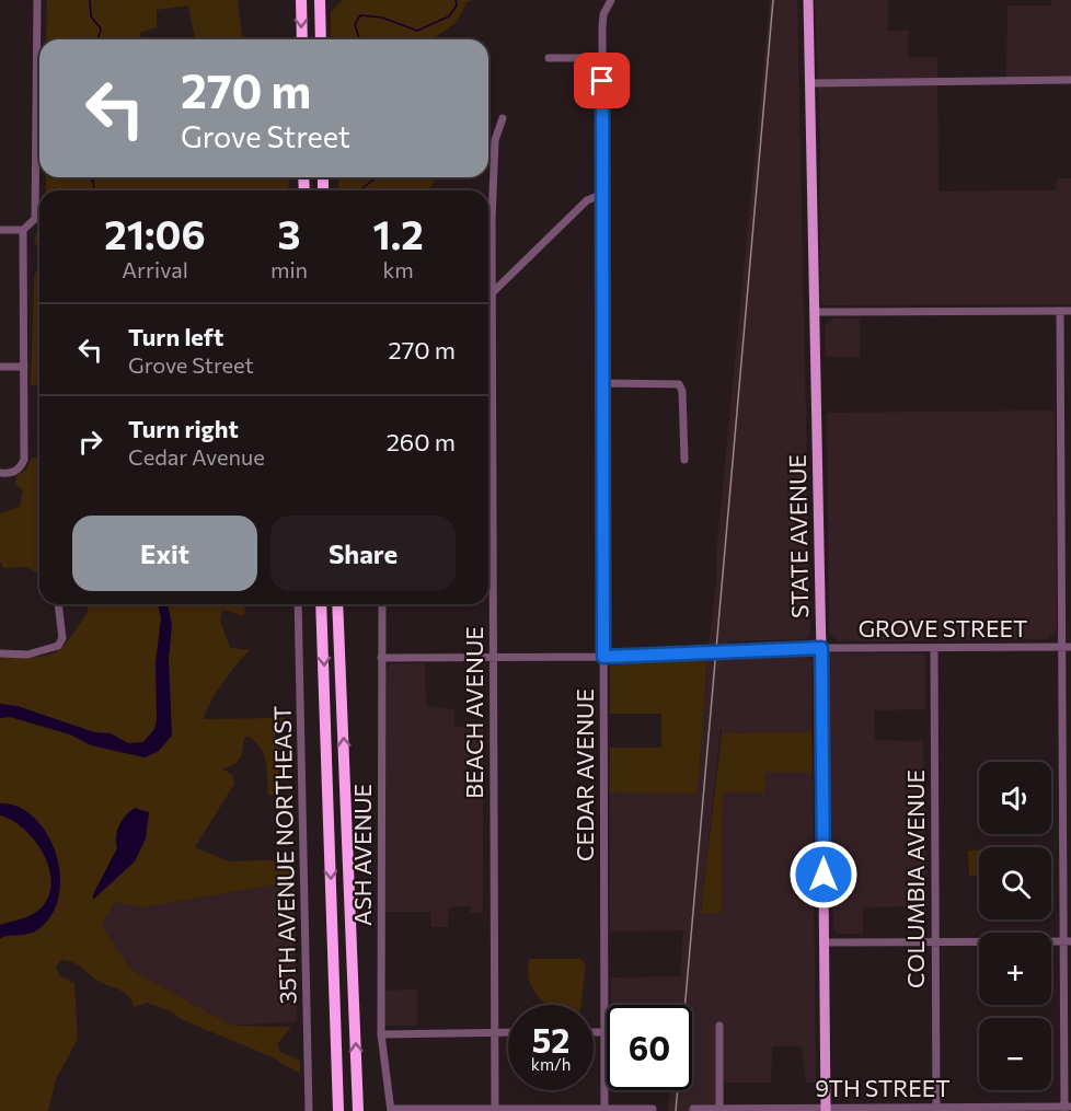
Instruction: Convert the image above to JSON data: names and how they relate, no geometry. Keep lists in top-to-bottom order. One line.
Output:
{"streets":{"main road":["STATE AVENUE"],"street":["GROVE STREET","BEACH AVENUE","CEDAR AVENUE","35TH AVENUE NORTHEAST","ASH AVENUE","COLUMBIA AVENUE","9TH STREET"]},"crossings":[["STATE AVENUE","GROVE STREET"],["STATE AVENUE","9TH STREET"],["GROVE STREET","BEACH AVENUE"],["GROVE STREET","CEDAR AVENUE"],["GROVE STREET","ASH AVENUE"],["GROVE STREET","COLUMBIA AVENUE"],["COLUMBIA AVENUE","9TH STREET"]],"page":{"turn":["270 m","Grove Street"],"eta":["21:06","Arrival","3","min","1.2","km"],"list":[{"name":"Turn left","note":"Grove Street","value":"270 m"},{"name":"Turn right","note":"Cedar Avenue","value":"260 m"}],"buttons":["Exit","Share"],"map_buttons":["+","−"],"speed":"52 km/h","limit":"60"}}
